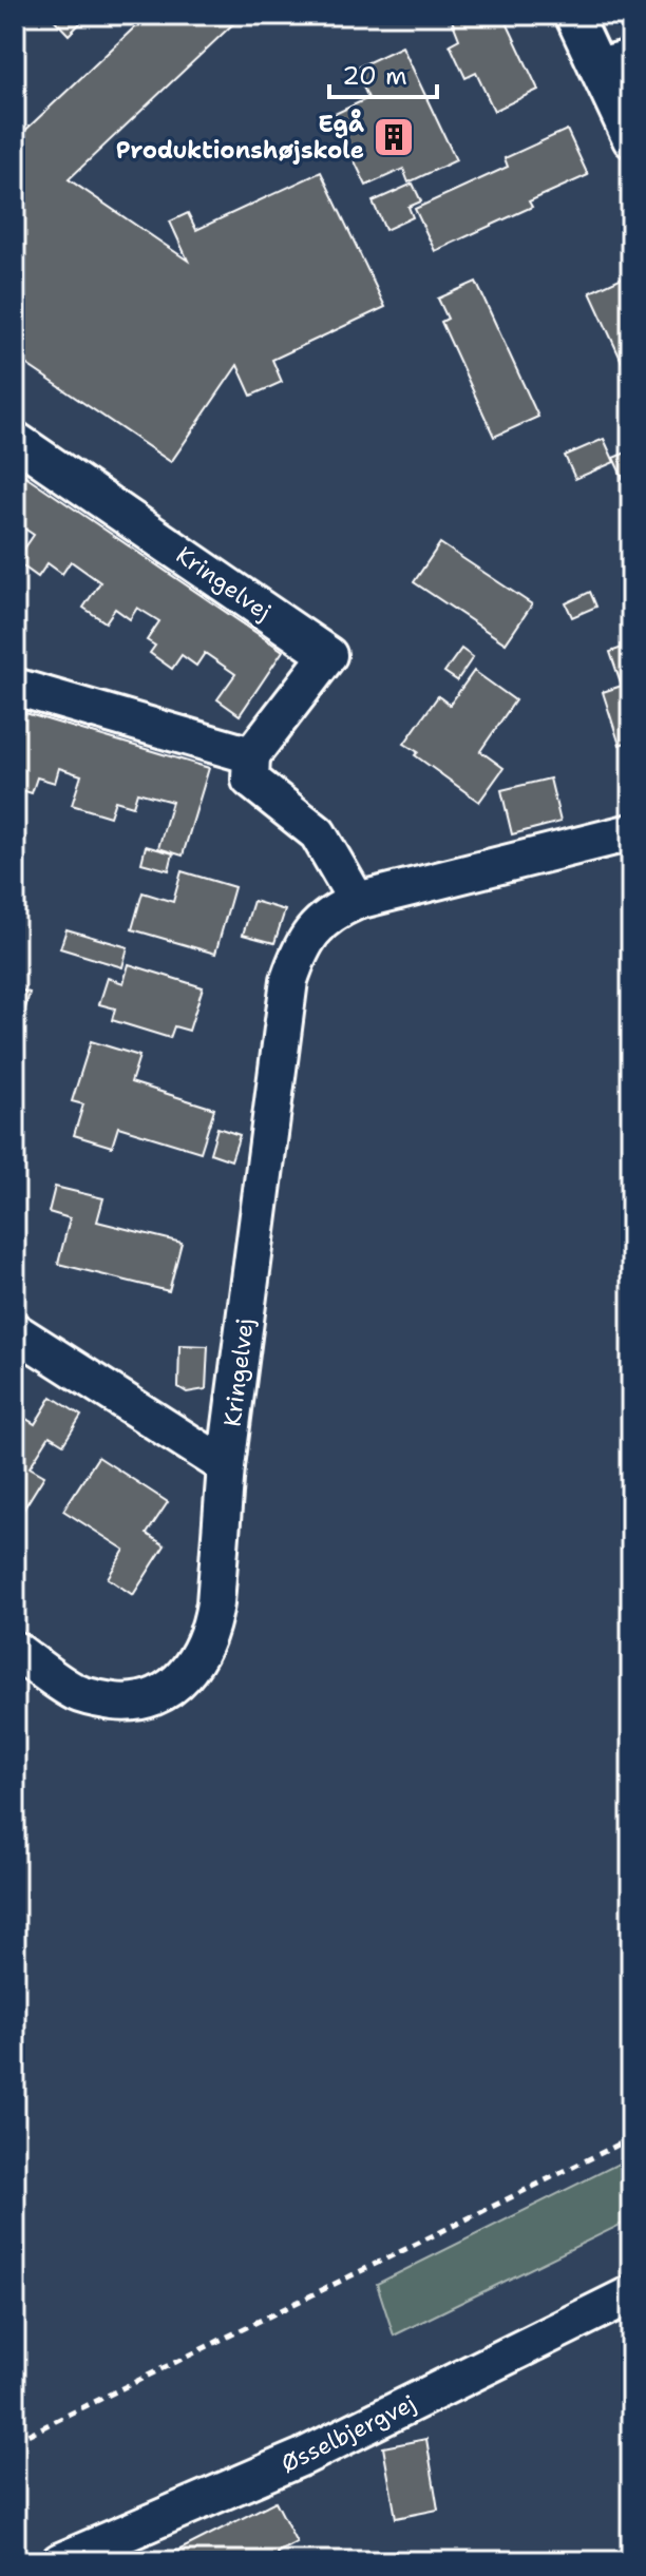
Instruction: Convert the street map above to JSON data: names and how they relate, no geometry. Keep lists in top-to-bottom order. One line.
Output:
{"streets":{"street":["Kringelvej","Øsselbjergvej"]},"places":{"building":["Egå Produktionshøjskole"]},"scale_bar":"20 m"}
